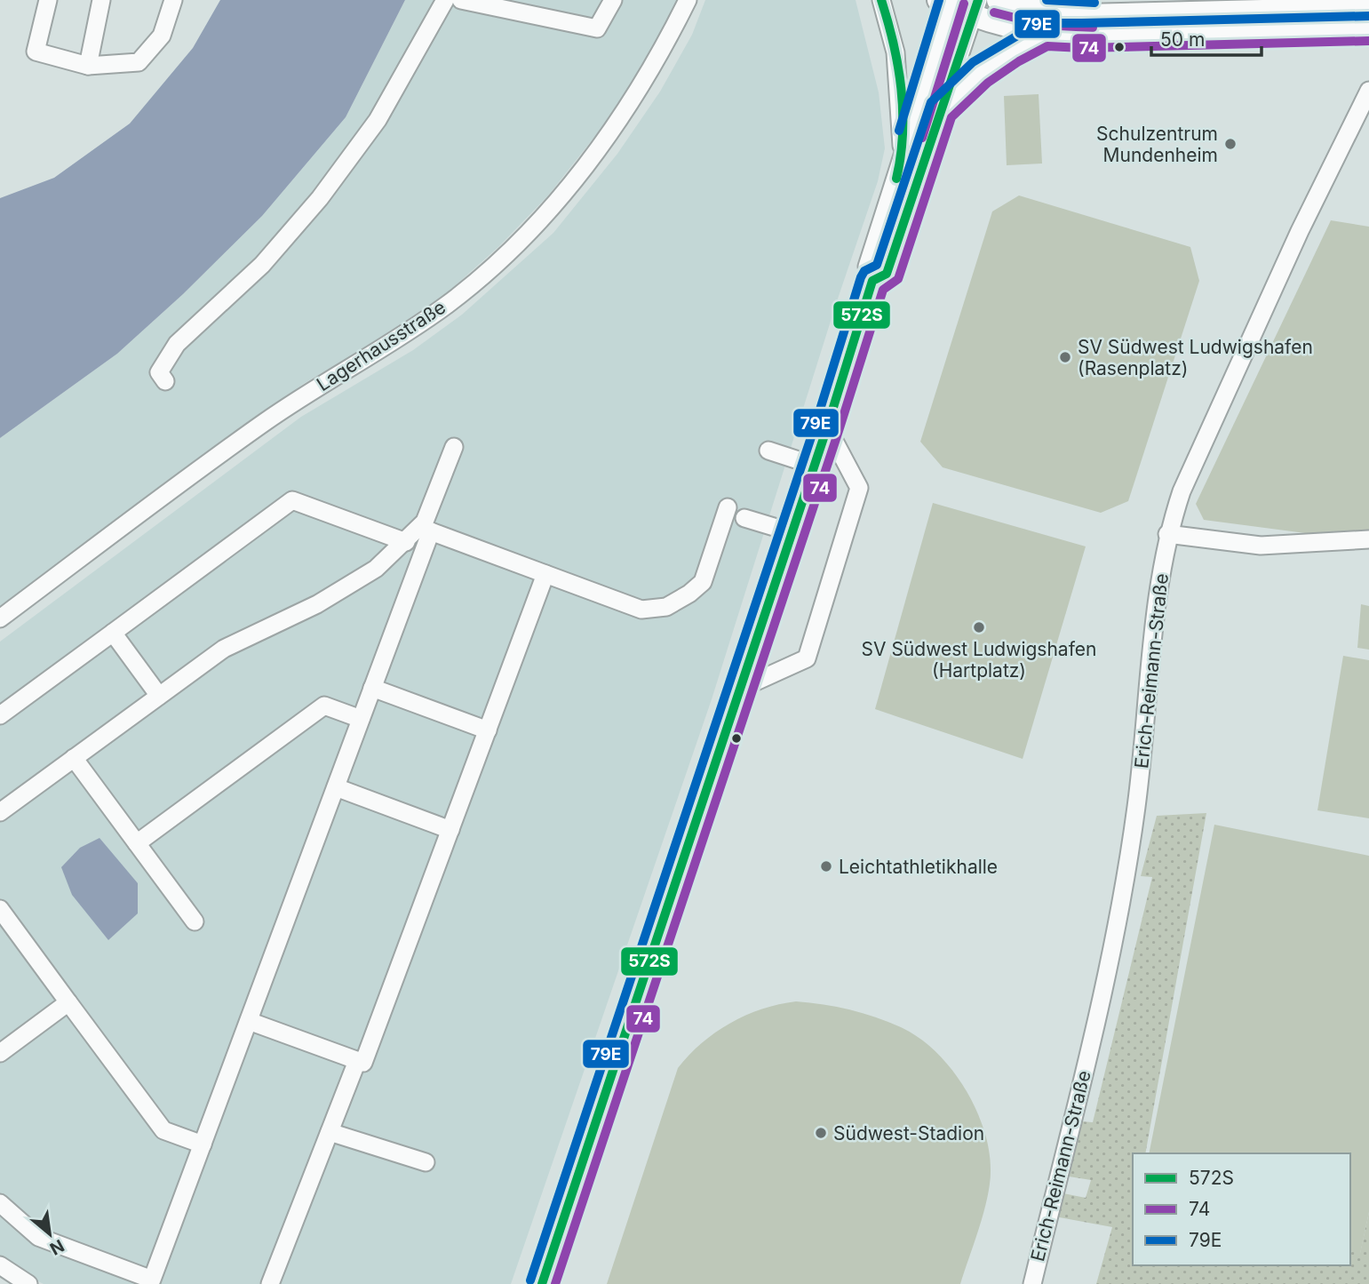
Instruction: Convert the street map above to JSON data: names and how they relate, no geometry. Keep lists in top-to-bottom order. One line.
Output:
{"streets":{"street":["Lagerhausstraße","Erich-Reimann-Straße"]},"places":["Schulzentrum Mundenheim","SV Südwest Ludwigshafen (Rasenplatz)","SV Südwest Ludwigshafen (Hartplatz)","Leichtathletikhalle","Südwest-Stadion"],"lines":["transit line 572S","transit line 79E","transit line 74"],"legend":["572S","74","79E"],"scale_bar":"50 m","north":"bottom right"}
